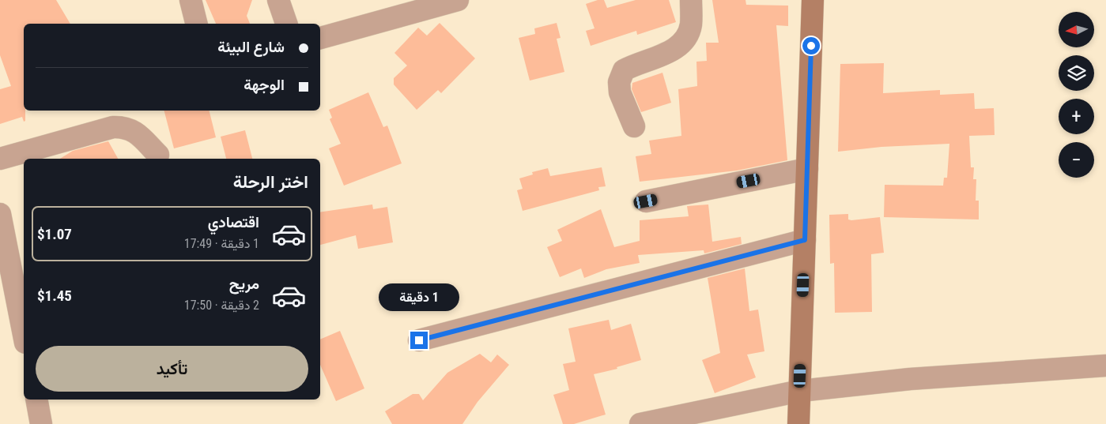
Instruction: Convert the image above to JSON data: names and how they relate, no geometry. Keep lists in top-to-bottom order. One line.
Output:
{"north":"left","page":{"map_buttons":["+","−"],"banner":["شارع البيئة","الوجهة"],"heading":"اختر الرحلة","list":[{"name":"اقتصادي","note":"1 دقيقة · 17:49","value":"$1.07"},{"name":"مريح","note":"2 دقيقة · 17:50","value":"$1.45"}],"bubble":"1 دقيقة","buttons":"تأكيد"}}
